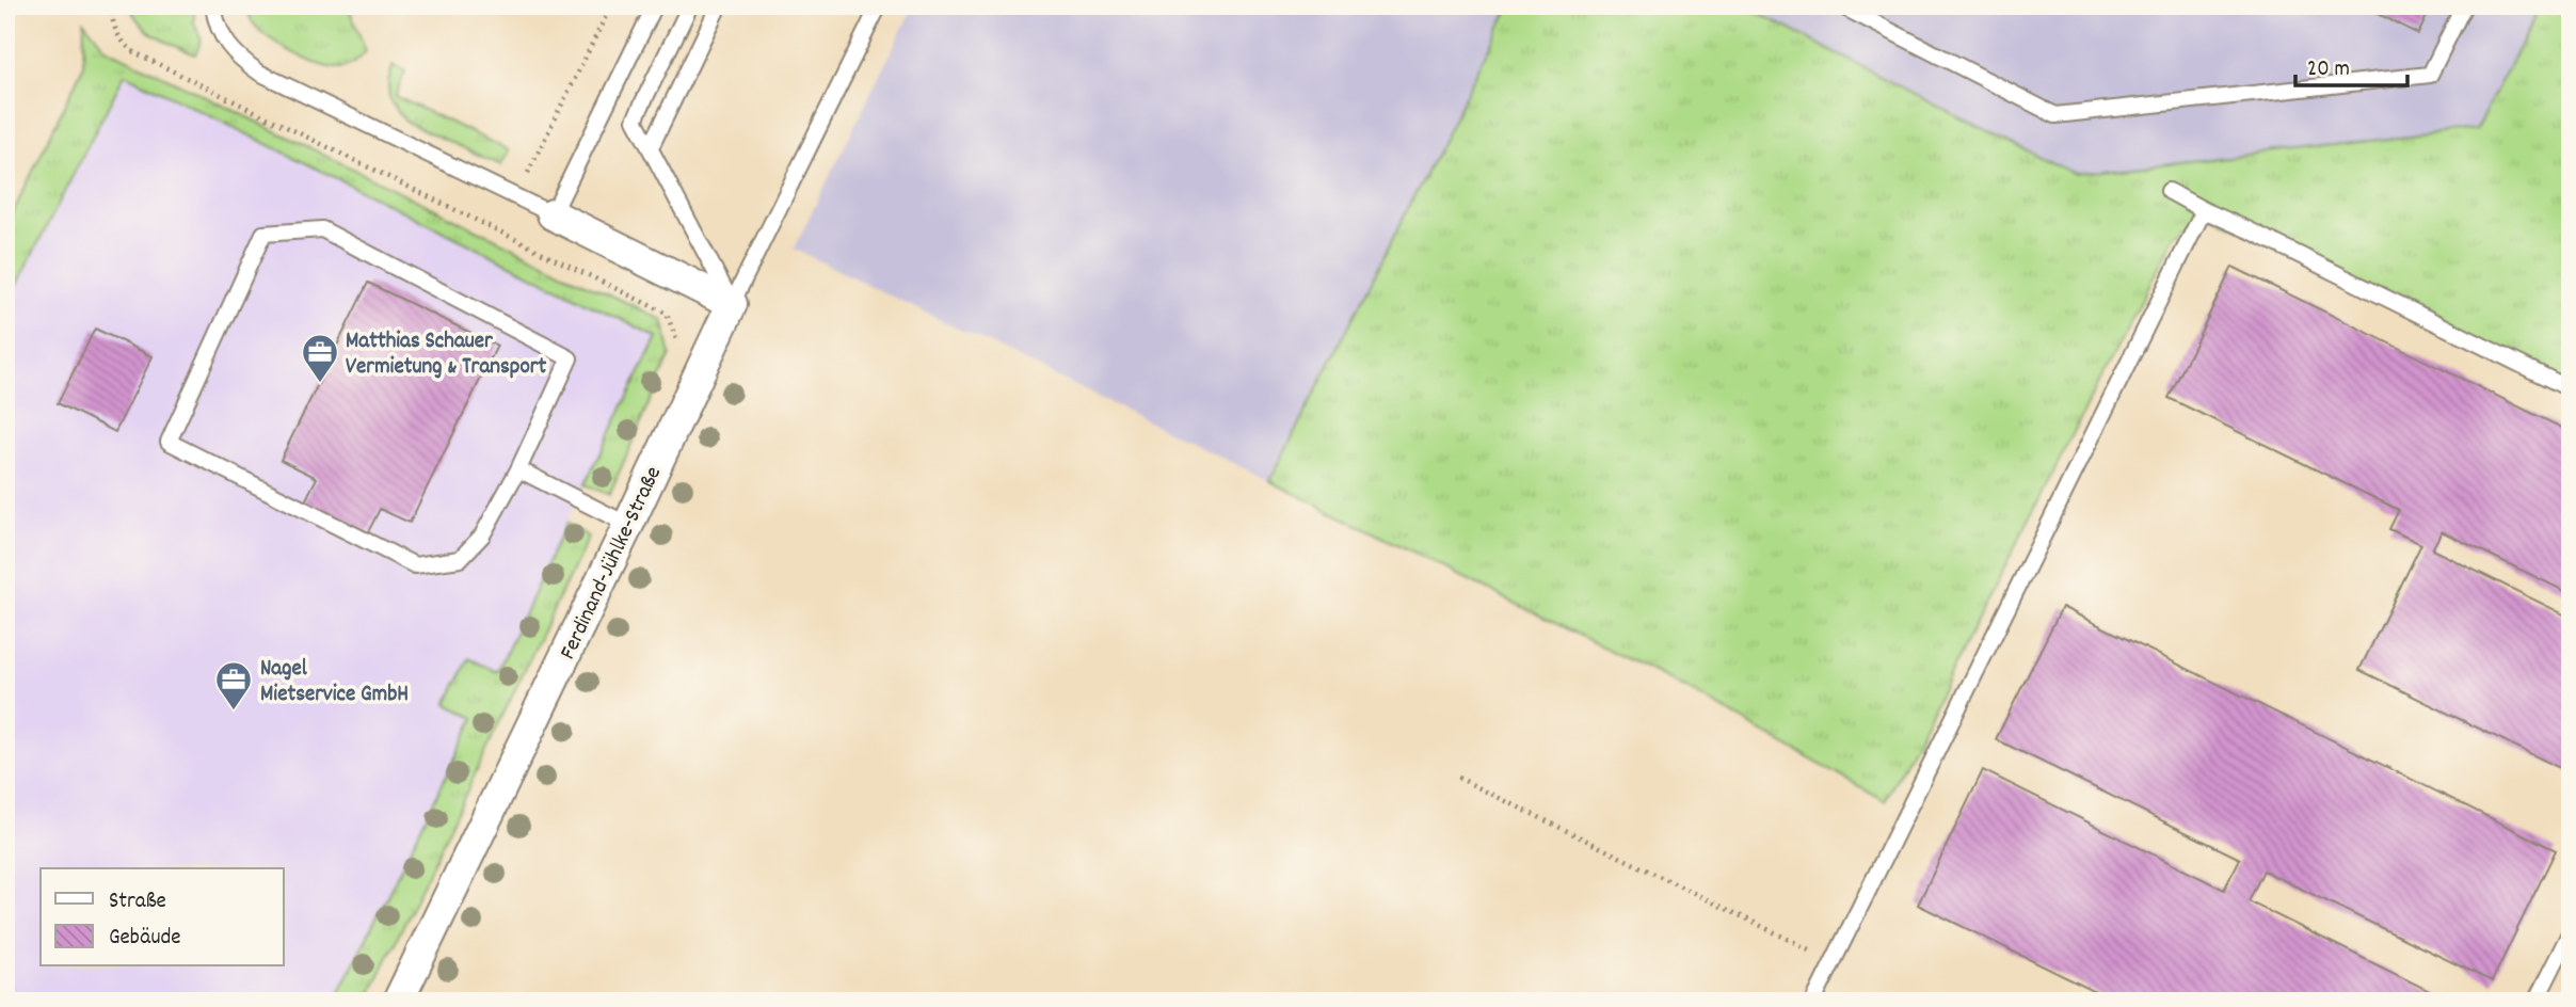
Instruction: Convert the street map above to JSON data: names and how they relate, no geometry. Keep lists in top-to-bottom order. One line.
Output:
{"streets":{"street":["Ferdinand-Jühlke-Straße"]},"places":{"office":["Matthias Schauer Vermietung & Transport","Nagel Mietservice GmbH"]},"legend":["Straße","Gebäude"],"scale_bar":"20 m"}
